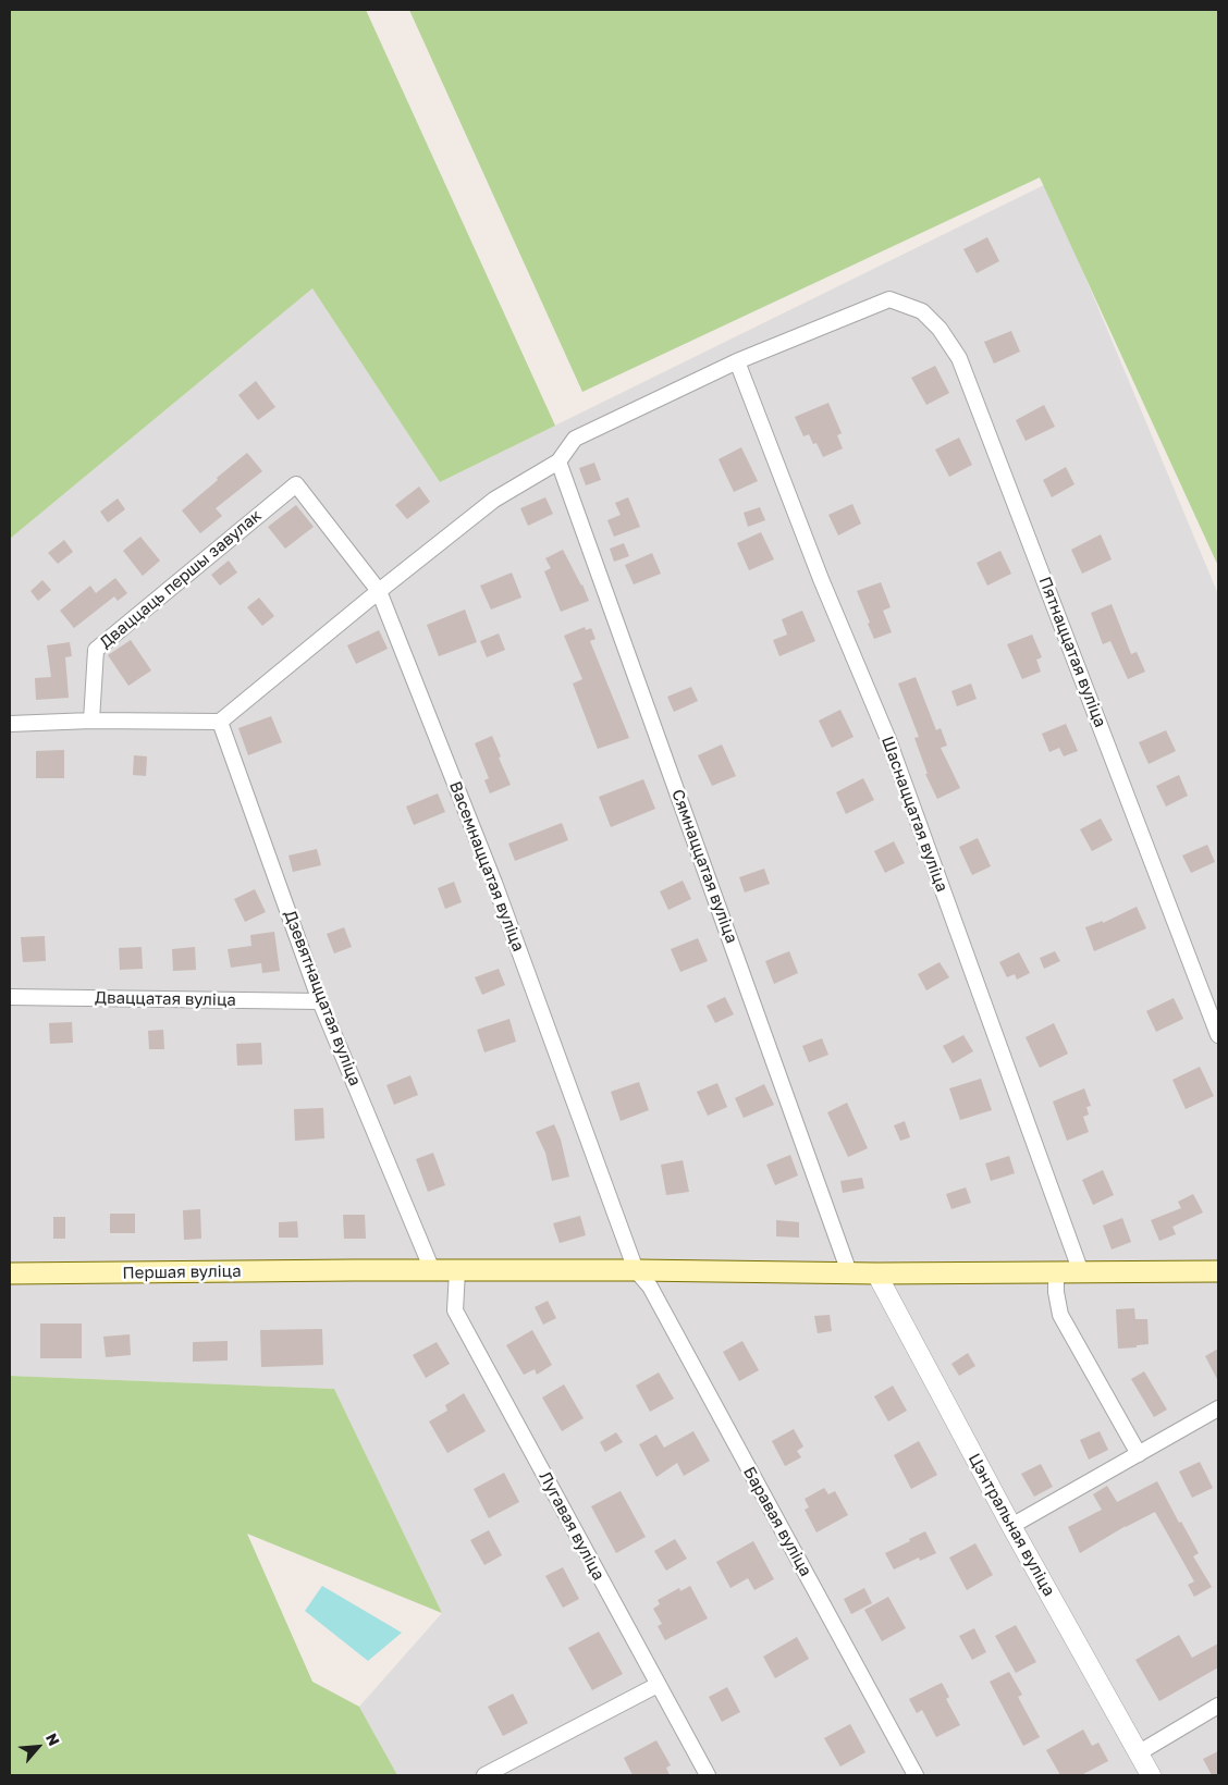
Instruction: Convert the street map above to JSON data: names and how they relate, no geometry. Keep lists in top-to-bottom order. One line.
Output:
{"streets":{"main road":["Першая вуліца"],"street":["Дваццаць першы завулак","Пятнаццатая вуліца","Шаснаццатая вуліца","Васемнаццатая вуліца","Сямнаццатая вуліца","Дзевятнаццатая вуліца","Дваццатая вуліца","Баравая вуліца","Цэнтральная вуліца","Лугавая вуліца"]},"crossings":[["Дваццаць першы завулак","Васемнаццатая вуліца"],["Пятнаццатая вуліца","Шаснаццатая вуліца"],["Шаснаццатая вуліца","Першая вуліца"],["Васемнаццатая вуліца","Першая вуліца"],["Васемнаццатая вуліца","Баравая вуліца"],["Сямнаццатая вуліца","Першая вуліца"],["Дзевятнаццатая вуліца","Дваццатая вуліца"],["Дзевятнаццатая вуліца","Першая вуліца"],["Першая вуліца","Баравая вуліца"],["Першая вуліца","Цэнтральная вуліца"],["Першая вуліца","Лугавая вуліца"]],"north":"top right"}
